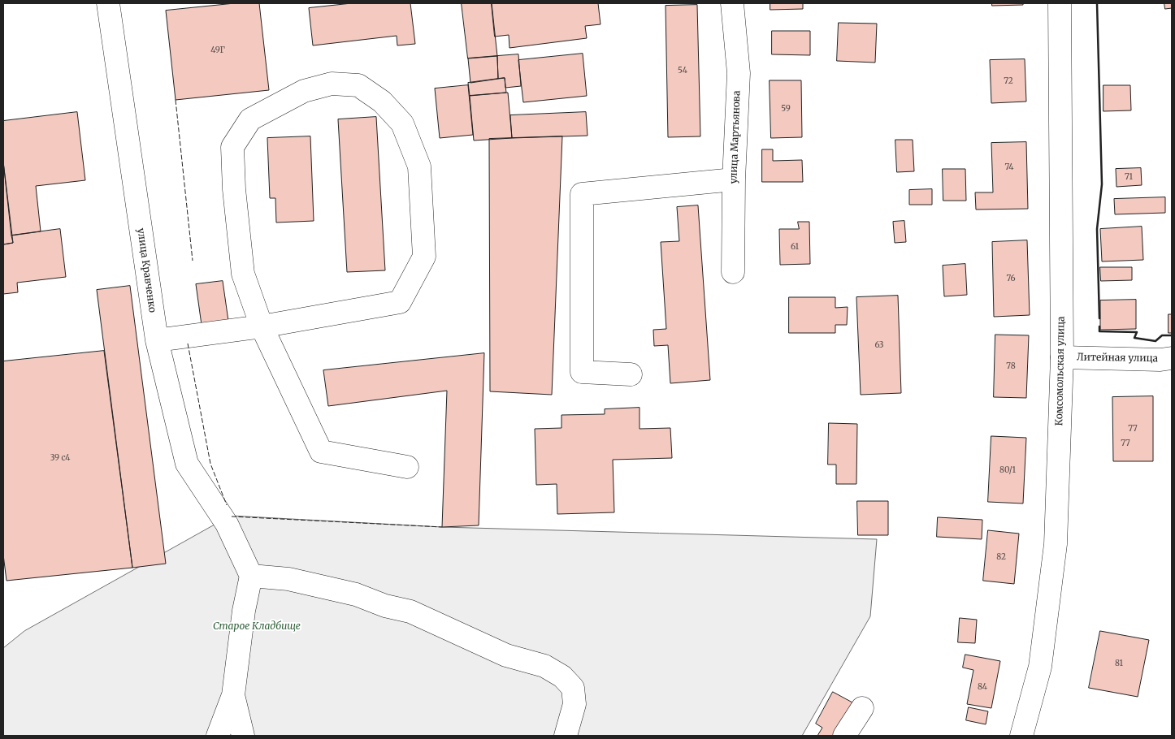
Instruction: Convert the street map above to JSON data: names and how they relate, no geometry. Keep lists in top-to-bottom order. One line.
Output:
{"streets":{"street":["улица Мартьянова","улица Кравченко","Литейная улица","Комсомольская улица"]},"crossings":[["Литейная улица","Комсомольская улица"]],"parks":["Старое Кладбище"],"house_numbers":["49Г","54","72","59","74","71","61","76","63","78","77","77","39 с4","80/1","82","81","84"]}
